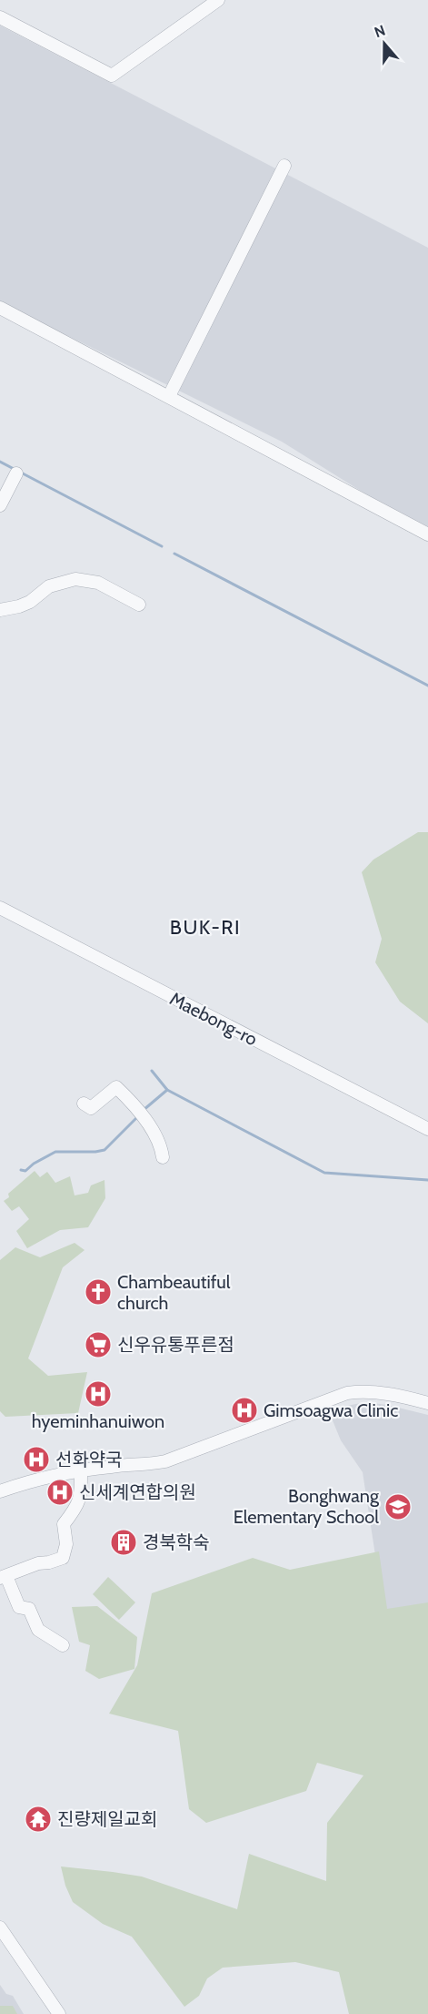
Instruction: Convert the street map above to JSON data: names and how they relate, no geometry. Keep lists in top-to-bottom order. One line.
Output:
{"streets":{"street":["Maebong-ro"]},"districts":["BUK-RI"],"places":{"church":["Chambeautiful church"],"supermarket":["신우유통푸른점"],"hospital":["hyeminhanuiwon","Gimsoagwa Clinic","선화약국","신세계연합의원"],"school or university":["Bonghwang Elementary School"],"building":["경북학숙"],"temple":["진량제일교회"]},"north":"top"}
